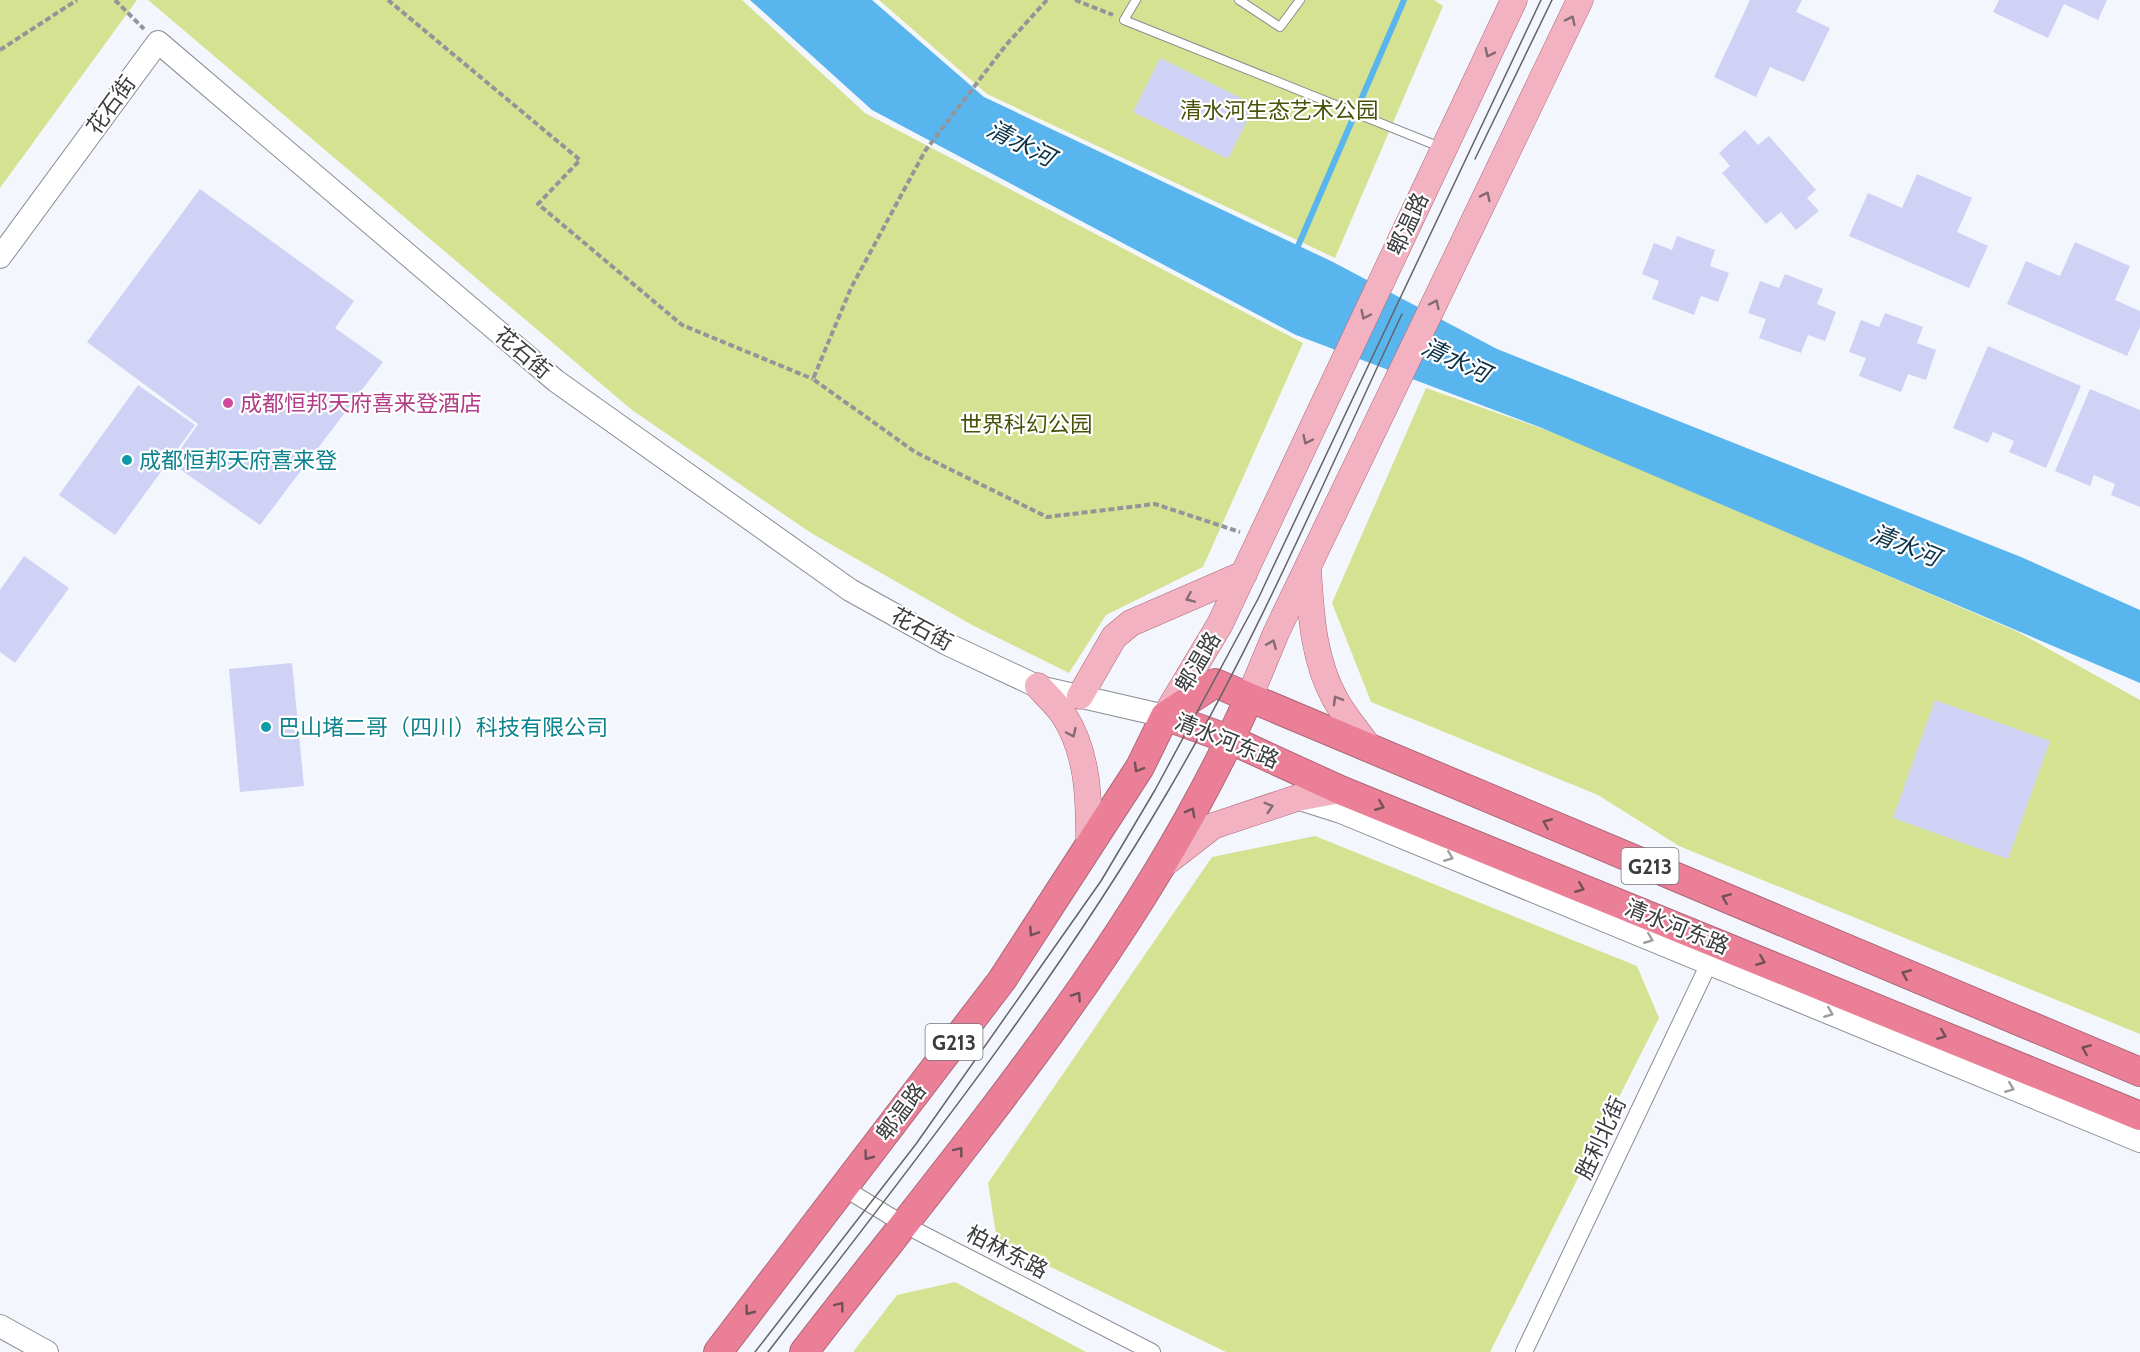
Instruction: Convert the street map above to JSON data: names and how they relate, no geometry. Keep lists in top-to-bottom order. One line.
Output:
{"streets":{"highway":["郫温路","清水河东路","G213"],"street":["花石街","胜利北街","柏林东路"]},"crossings":[["花石街","郫温路"],["花石街","清水河东路"],["郫温路","清水河东路"],["郫温路","柏林东路"],["清水河东路","胜利北街"]],"water":["清水河"],"parks":["清水河生态艺术公园","世界科幻公园"],"places":["成都恒邦天府喜来登酒店","成都恒邦天府喜来登","巴山堵二哥（四川）科技有限公司"]}
